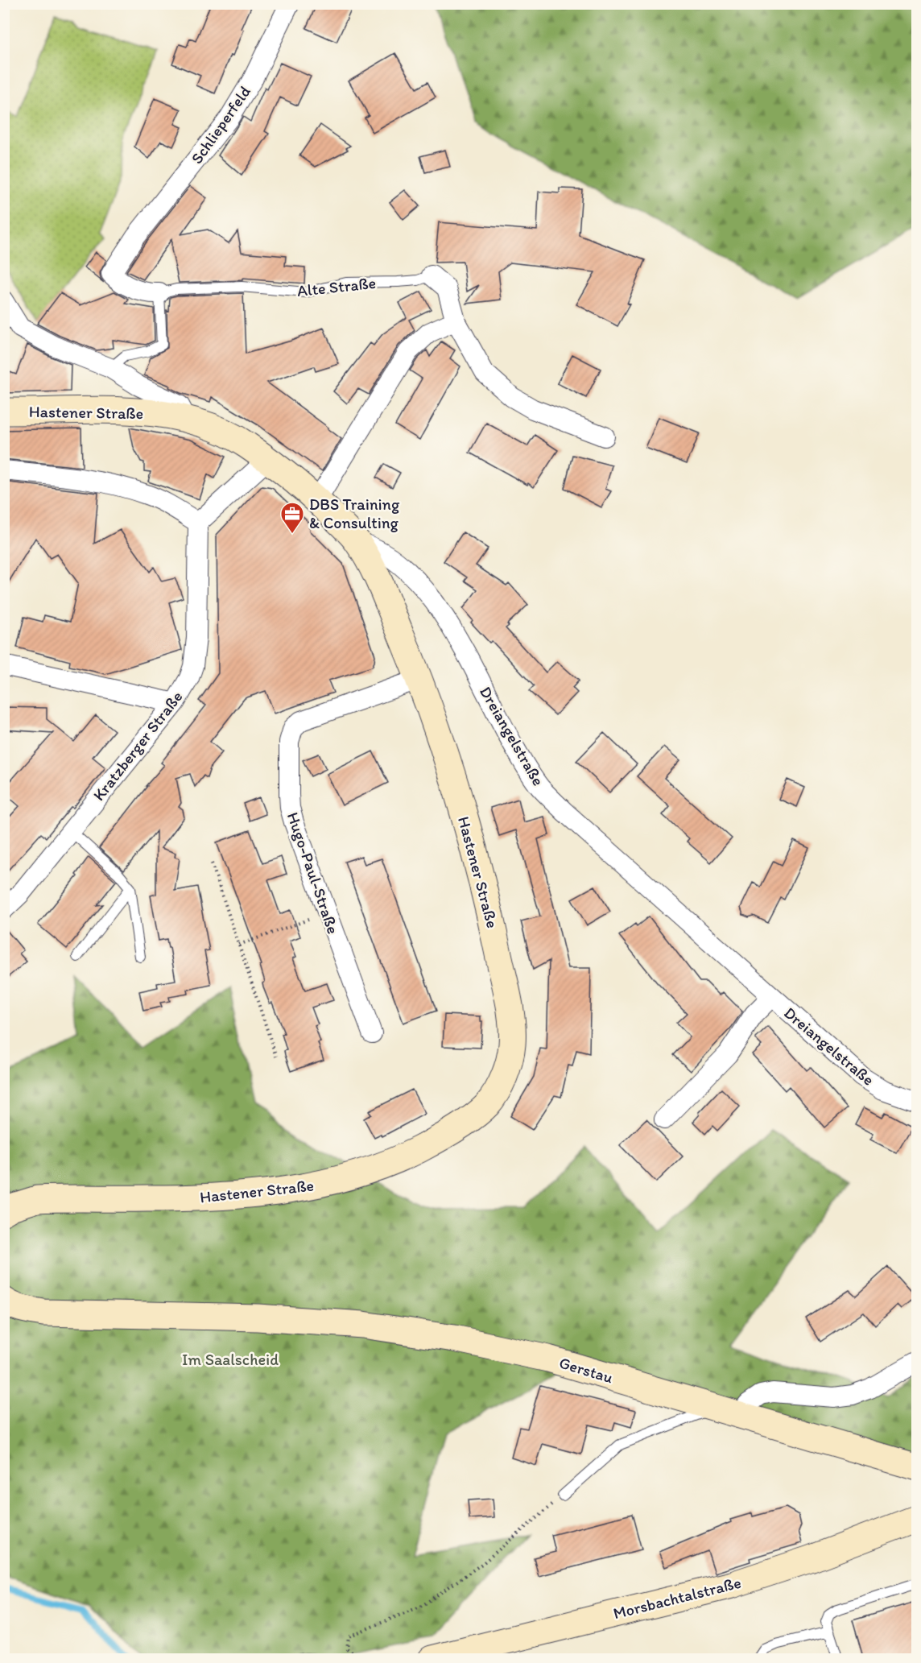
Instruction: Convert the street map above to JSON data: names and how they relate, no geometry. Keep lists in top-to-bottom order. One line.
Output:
{"streets":{"main road":["Hastener Straße","Gerstau","Morsbachtalstraße"],"street":["Schlieperfeld","Alte Straße","Dreiangelstraße","Kratzberger Straße","Hugo-Paul-Straße"]},"crossings":[["Schlieperfeld","Alte Straße"],["Hastener Straße","Dreiangelstraße"],["Hastener Straße","Hugo-Paul-Straße"]],"parks":["Im Saalscheid"],"places":{"office":["DBS Training & Consulting"]}}
